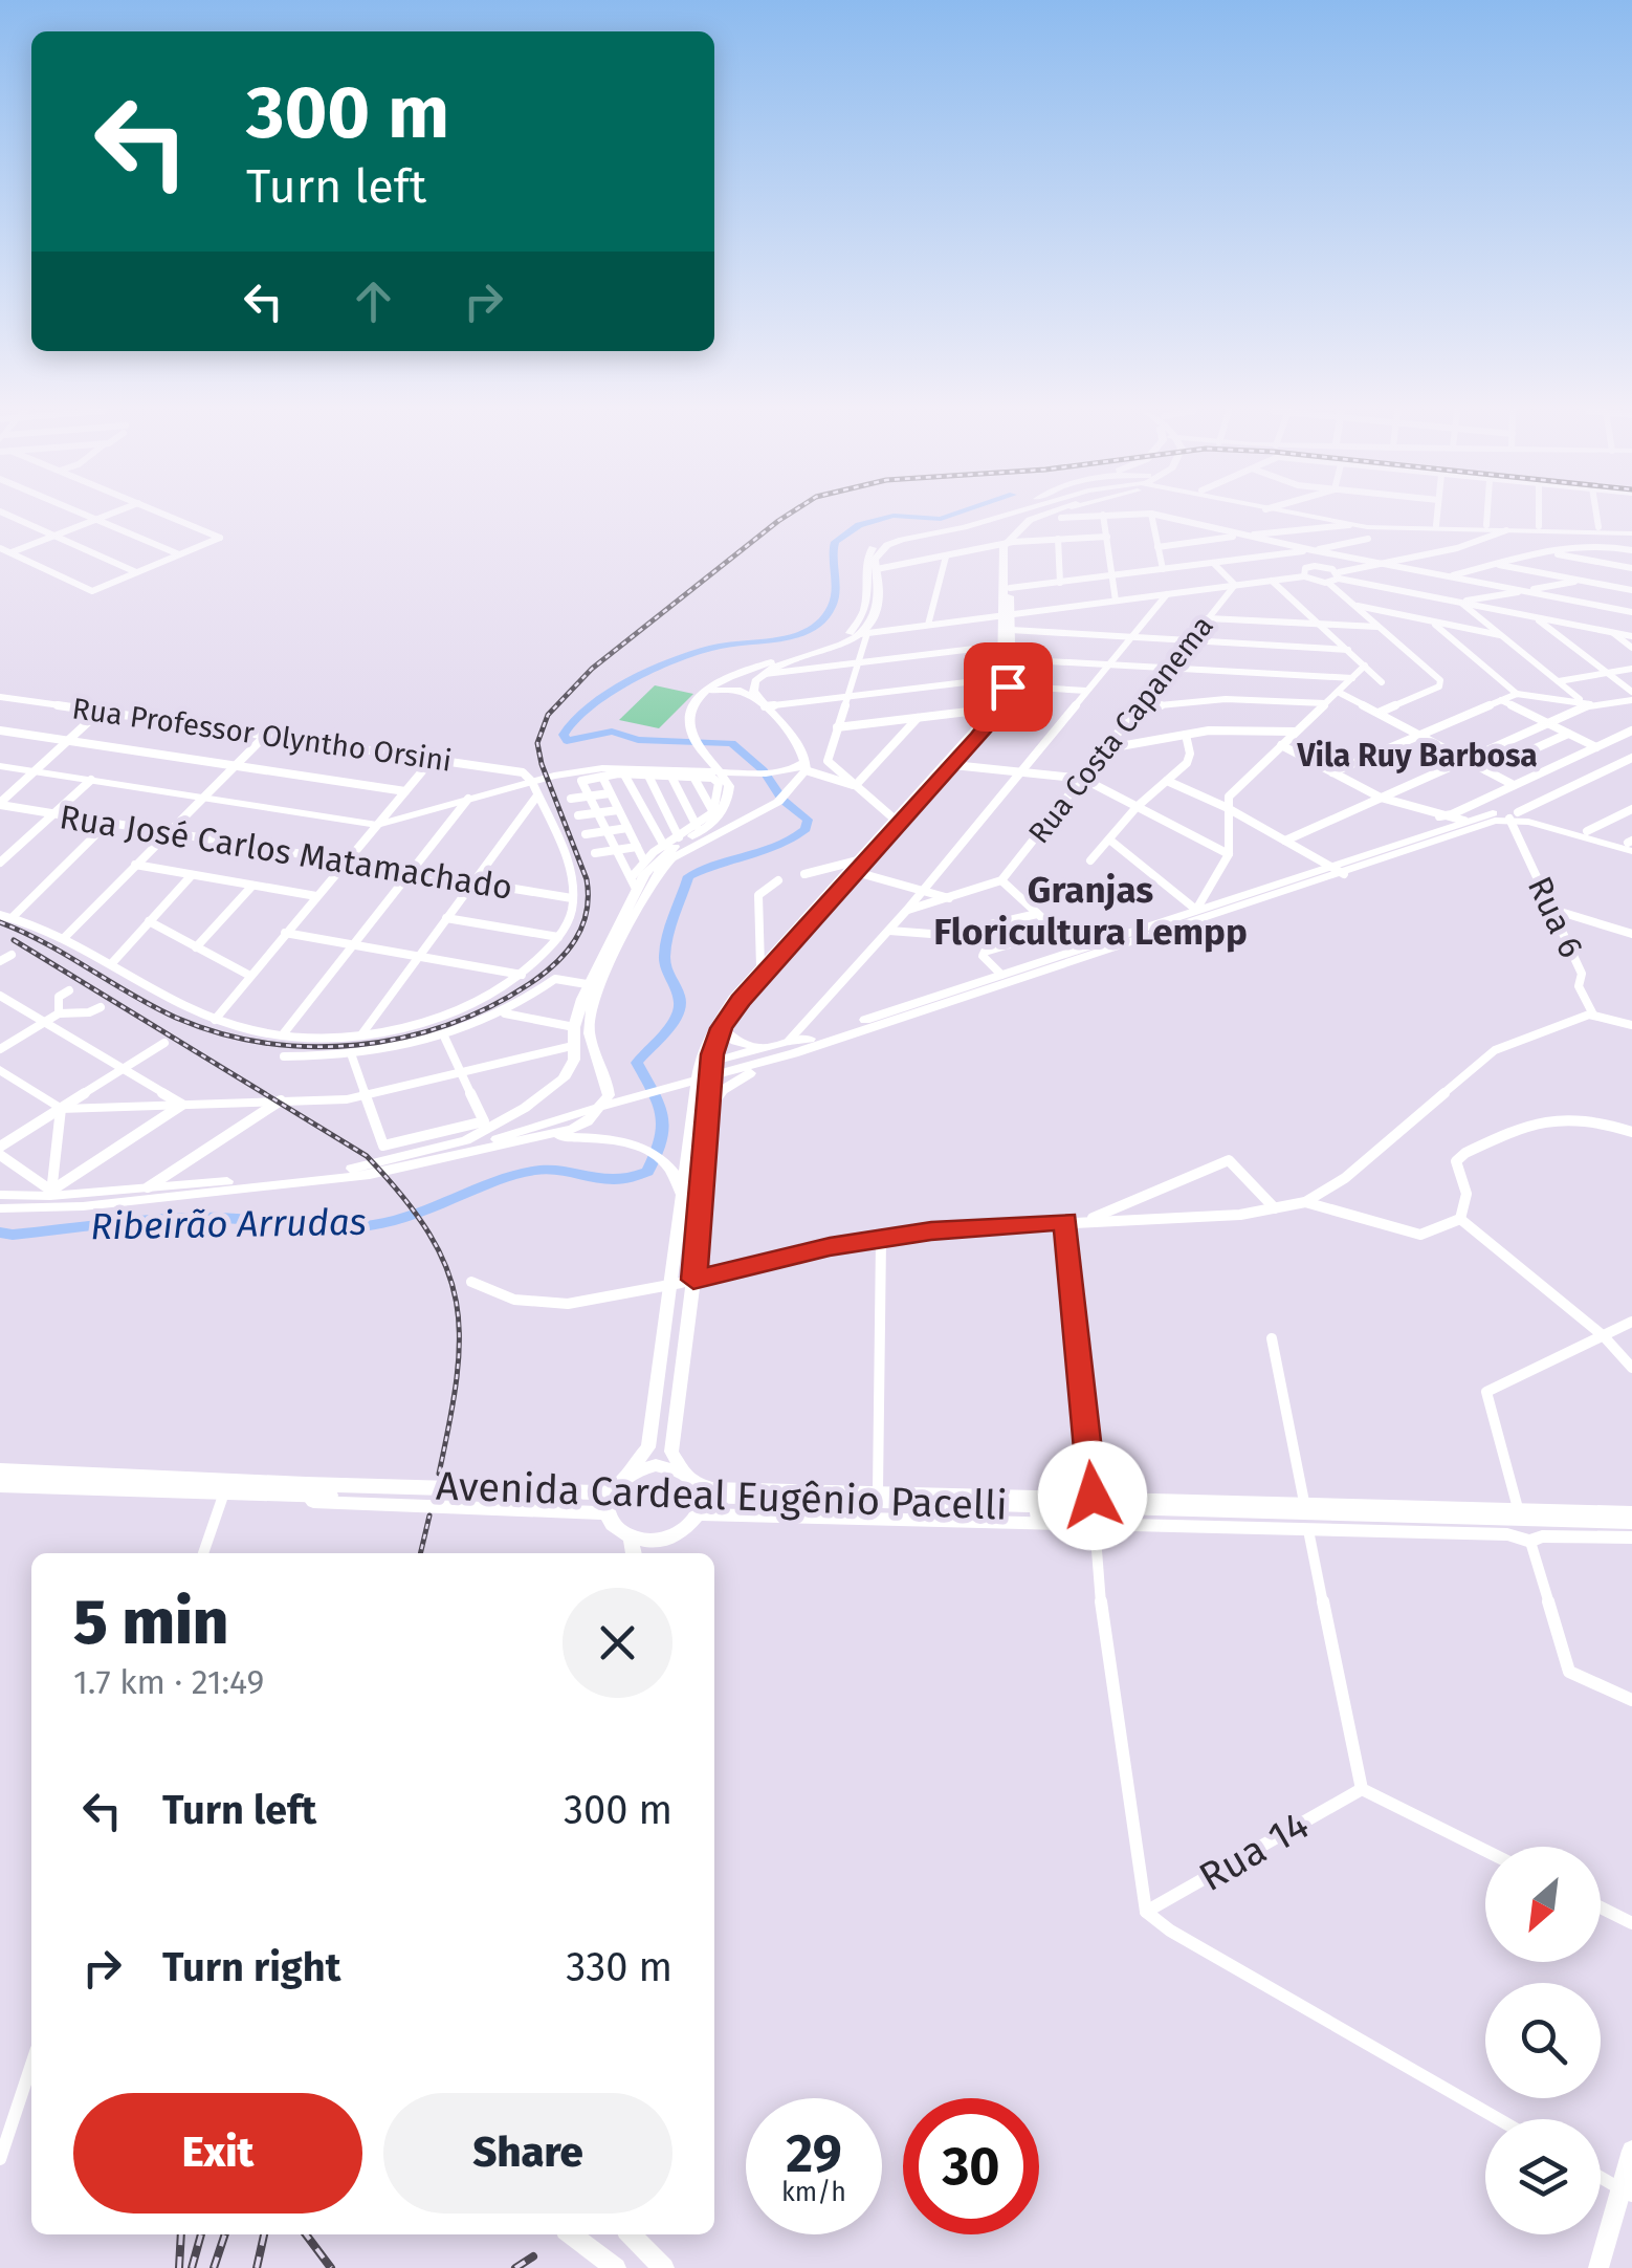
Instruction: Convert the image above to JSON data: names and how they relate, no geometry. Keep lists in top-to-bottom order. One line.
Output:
{"streets":{"highway":["Avenida Cardeal Eugênio Pacelli"],"street":["Rua Costa Capanema","Rua Professor Olyntho Orsini","Rua José Carlos Matamachado","Rua 6","Rua 14"]},"districts":["Vila Ruy Barbosa","Granjas Floricultura Lempp"],"water":["Ribeirão Arrudas"],"north":"bottom left","page":{"turn":["300 m","Turn left"],"heading":["5 min","1.7 km · 21:49"],"list":[{"name":"Turn left","value":"300 m"},{"name":"Turn right","value":"330 m"}],"buttons":["Exit","Share"],"speed":"29 km/h","limit":"30"}}
